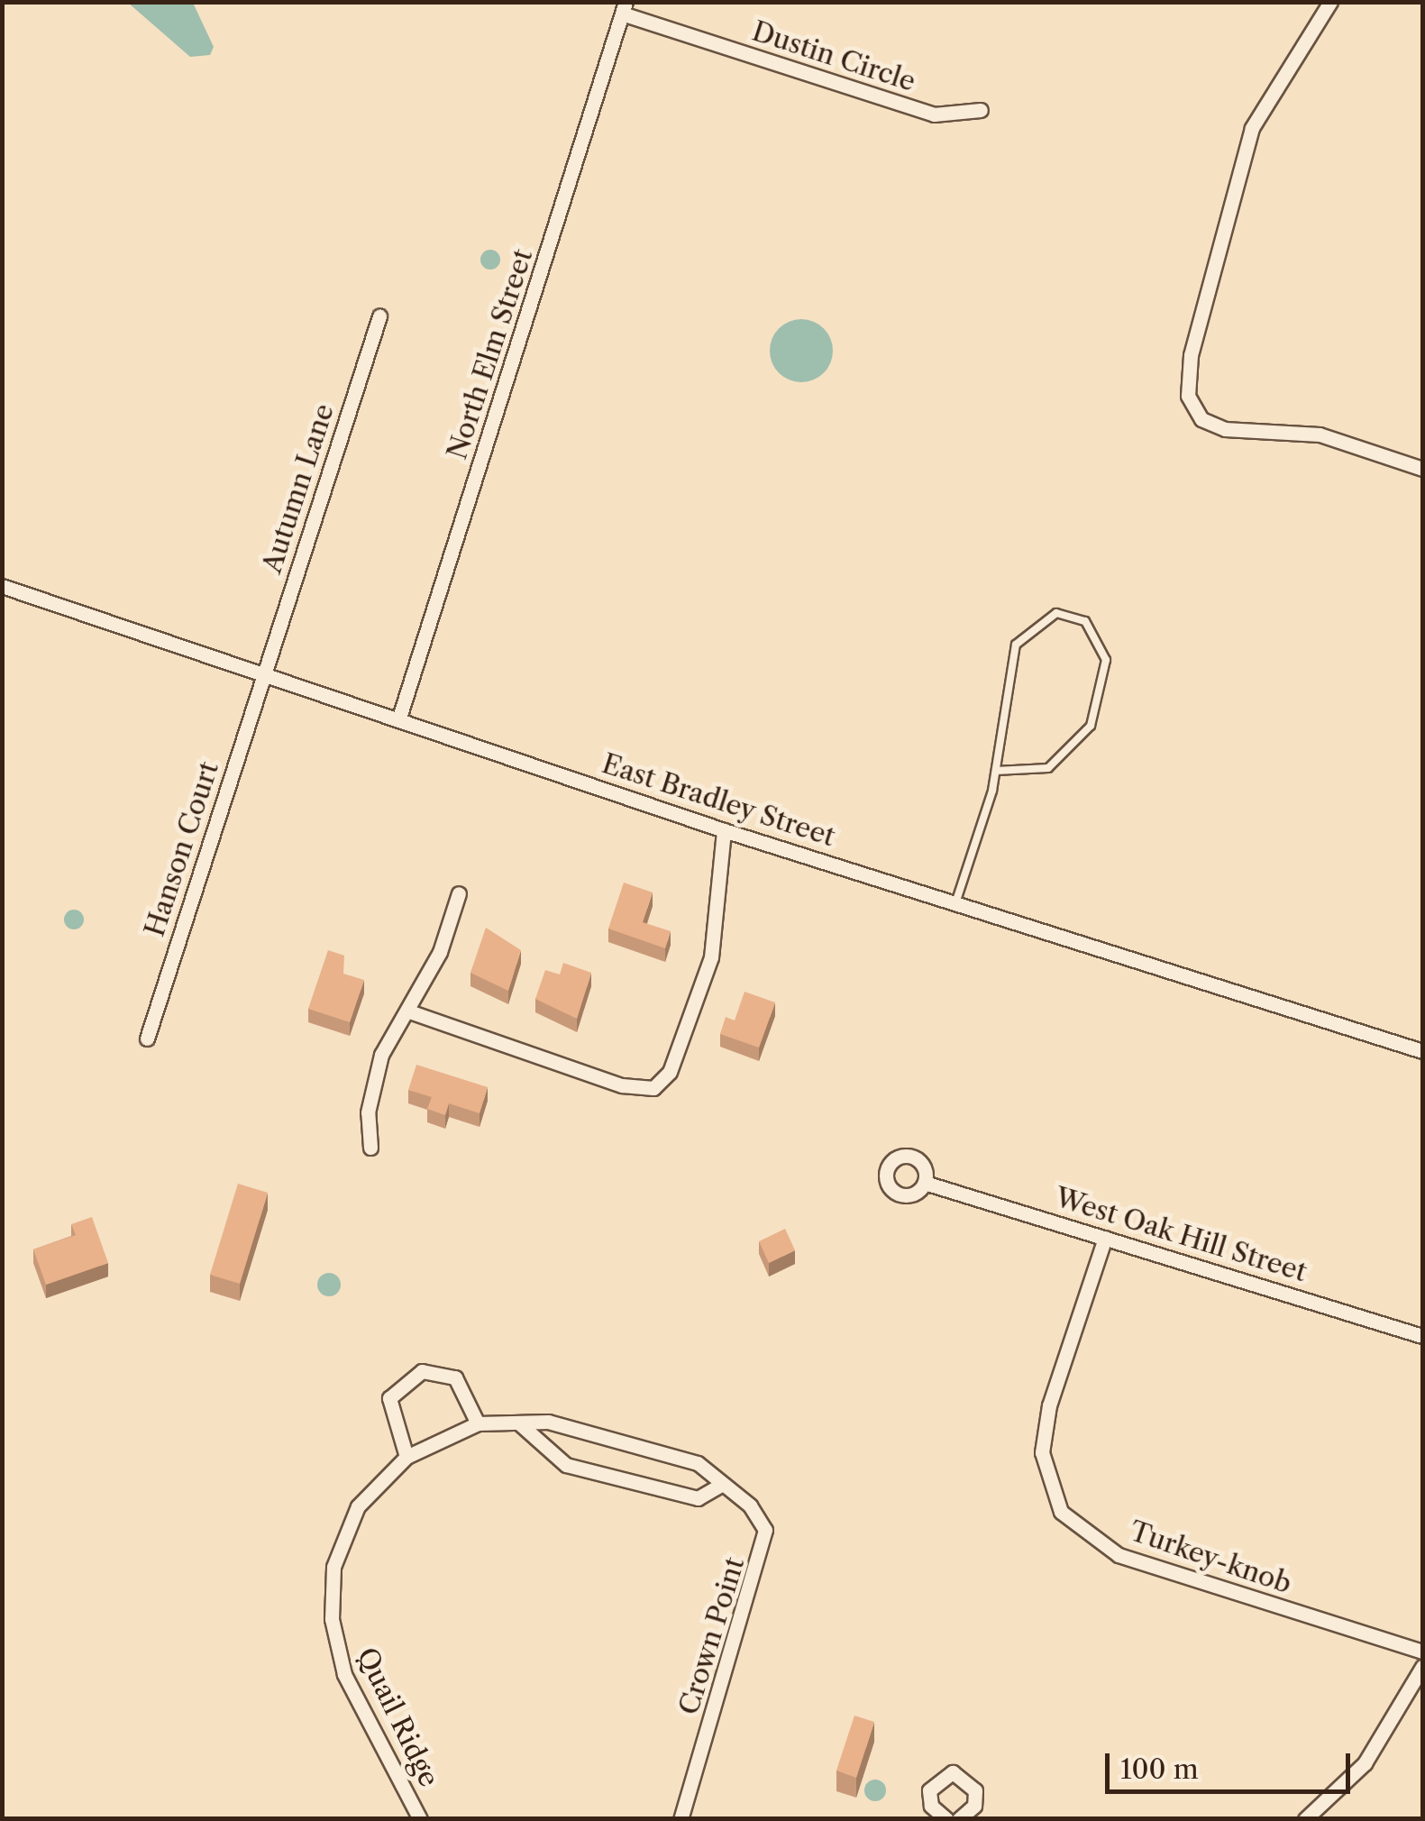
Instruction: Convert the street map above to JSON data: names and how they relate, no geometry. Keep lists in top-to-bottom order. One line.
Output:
{"streets":{"street":["Dustin Circle","North Elm Street","Autumn Lane","East Bradley Street","Hanson Court","West Oak Hill Street","Turkey-knob","Crown Point","Quail Ridge"]},"crossings":[["Dustin Circle","North Elm Street"],["North Elm Street","East Bradley Street"],["Autumn Lane","East Bradley Street"],["Autumn Lane","Hanson Court"],["East Bradley Street","Hanson Court"],["West Oak Hill Street","Turkey-knob"],["Crown Point","Quail Ridge"]],"scale_bar":"100 m"}
